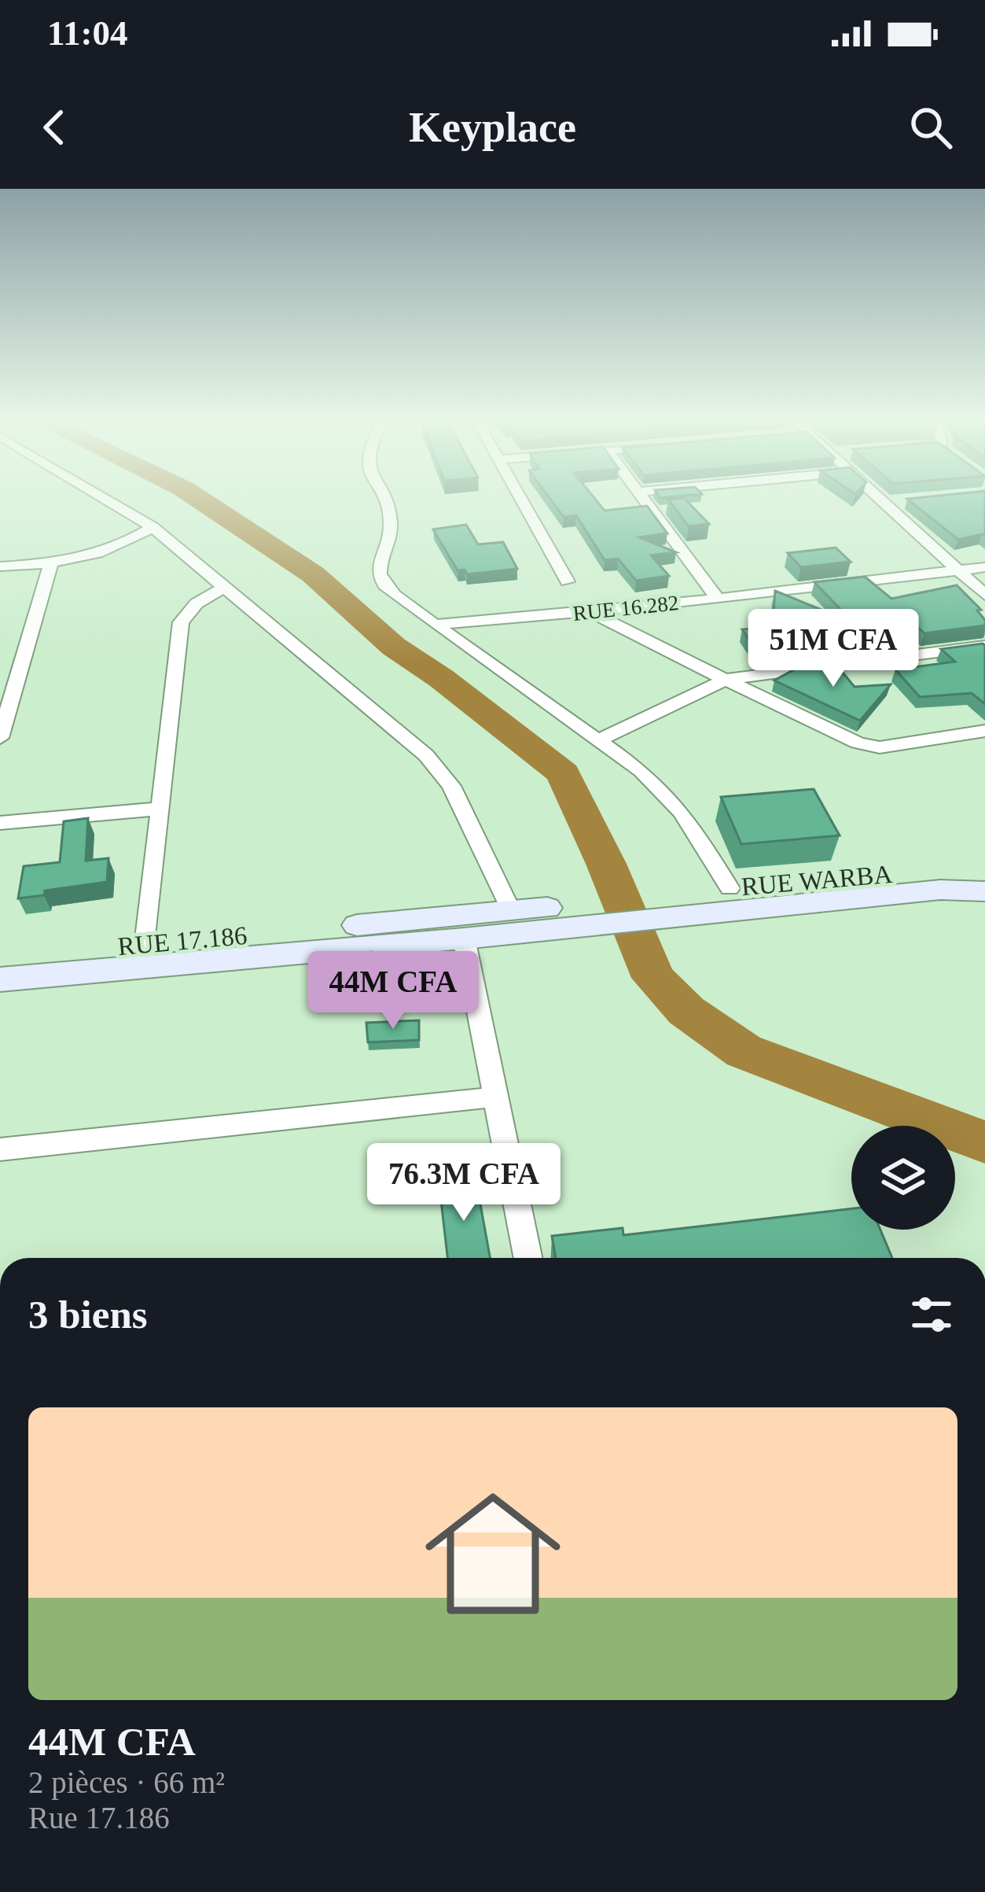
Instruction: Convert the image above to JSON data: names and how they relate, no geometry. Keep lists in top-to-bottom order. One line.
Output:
{"streets":{"main road":["RUE WARBA","RUE 17.186"],"street":["RUE 16.282"]},"page":{"status":"11:04","header":"Keyplace","price":["51M CFA","44M CFA","76.3M CFA"],"heading":"3 biens","list":[{"name":"44M CFA","note":"2 pièces · 66 m² · Rue 17.186"}]}}
